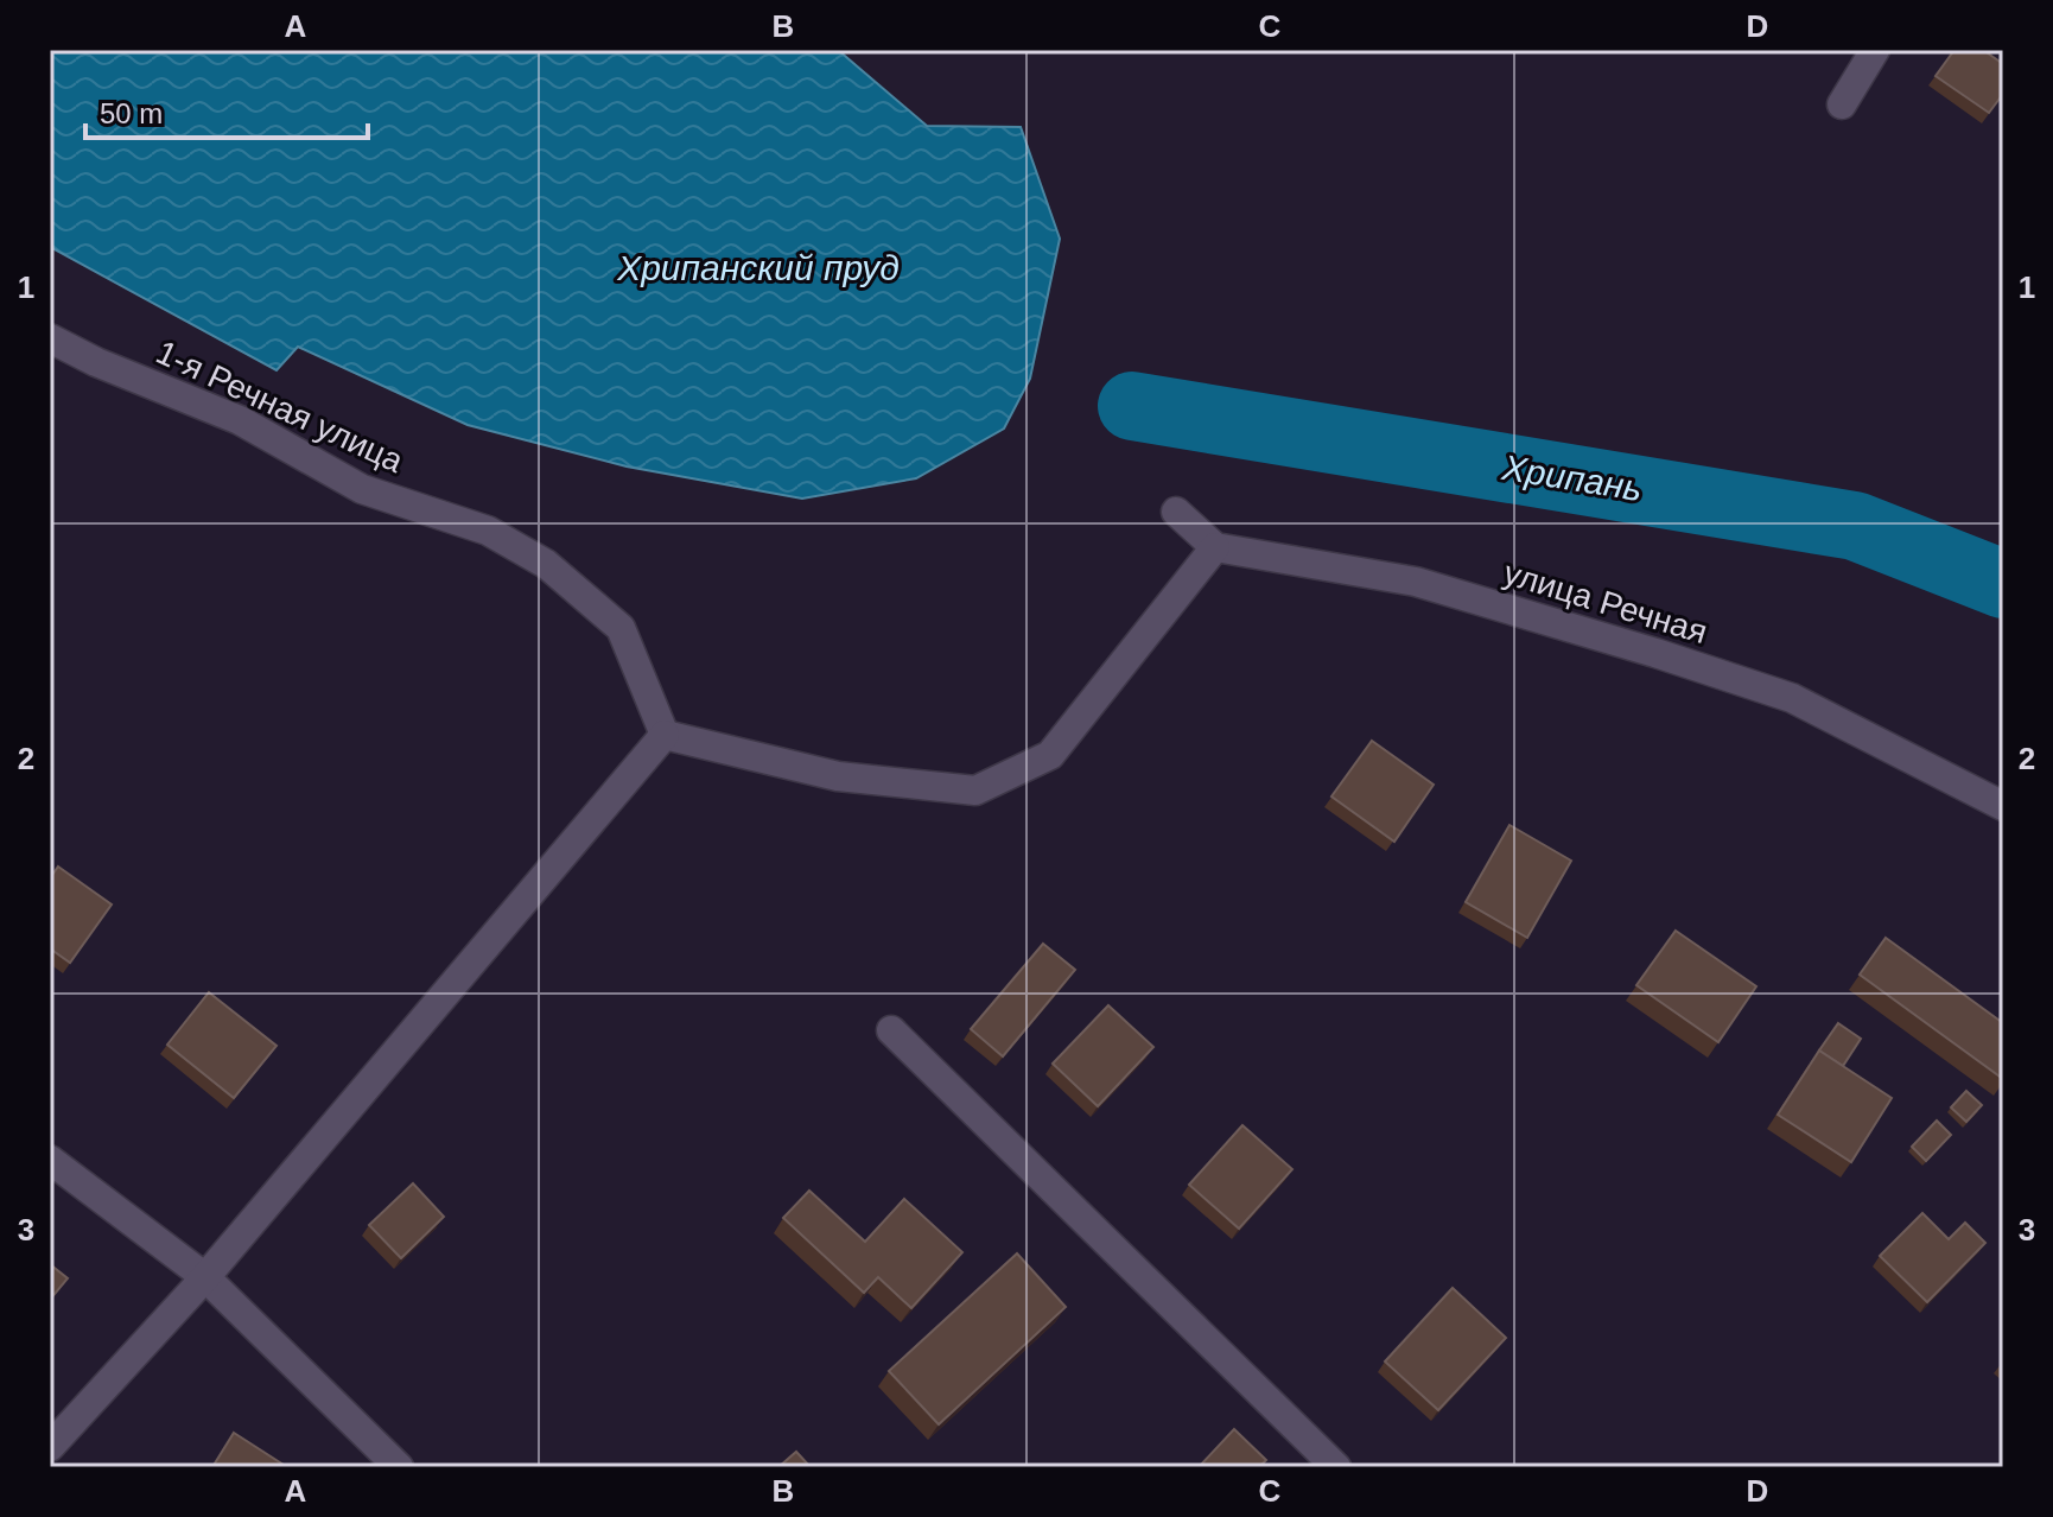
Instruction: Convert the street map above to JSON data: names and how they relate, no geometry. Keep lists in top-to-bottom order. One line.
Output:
{"streets":{"street":["1-я Речная улица","улица Речная"]},"water":["Хрипанский пруд","Хрипань"],"scale_bar":"50 m","grid":{"columns":["A","B","C","D"],"rows":["1","2","3"]}}
